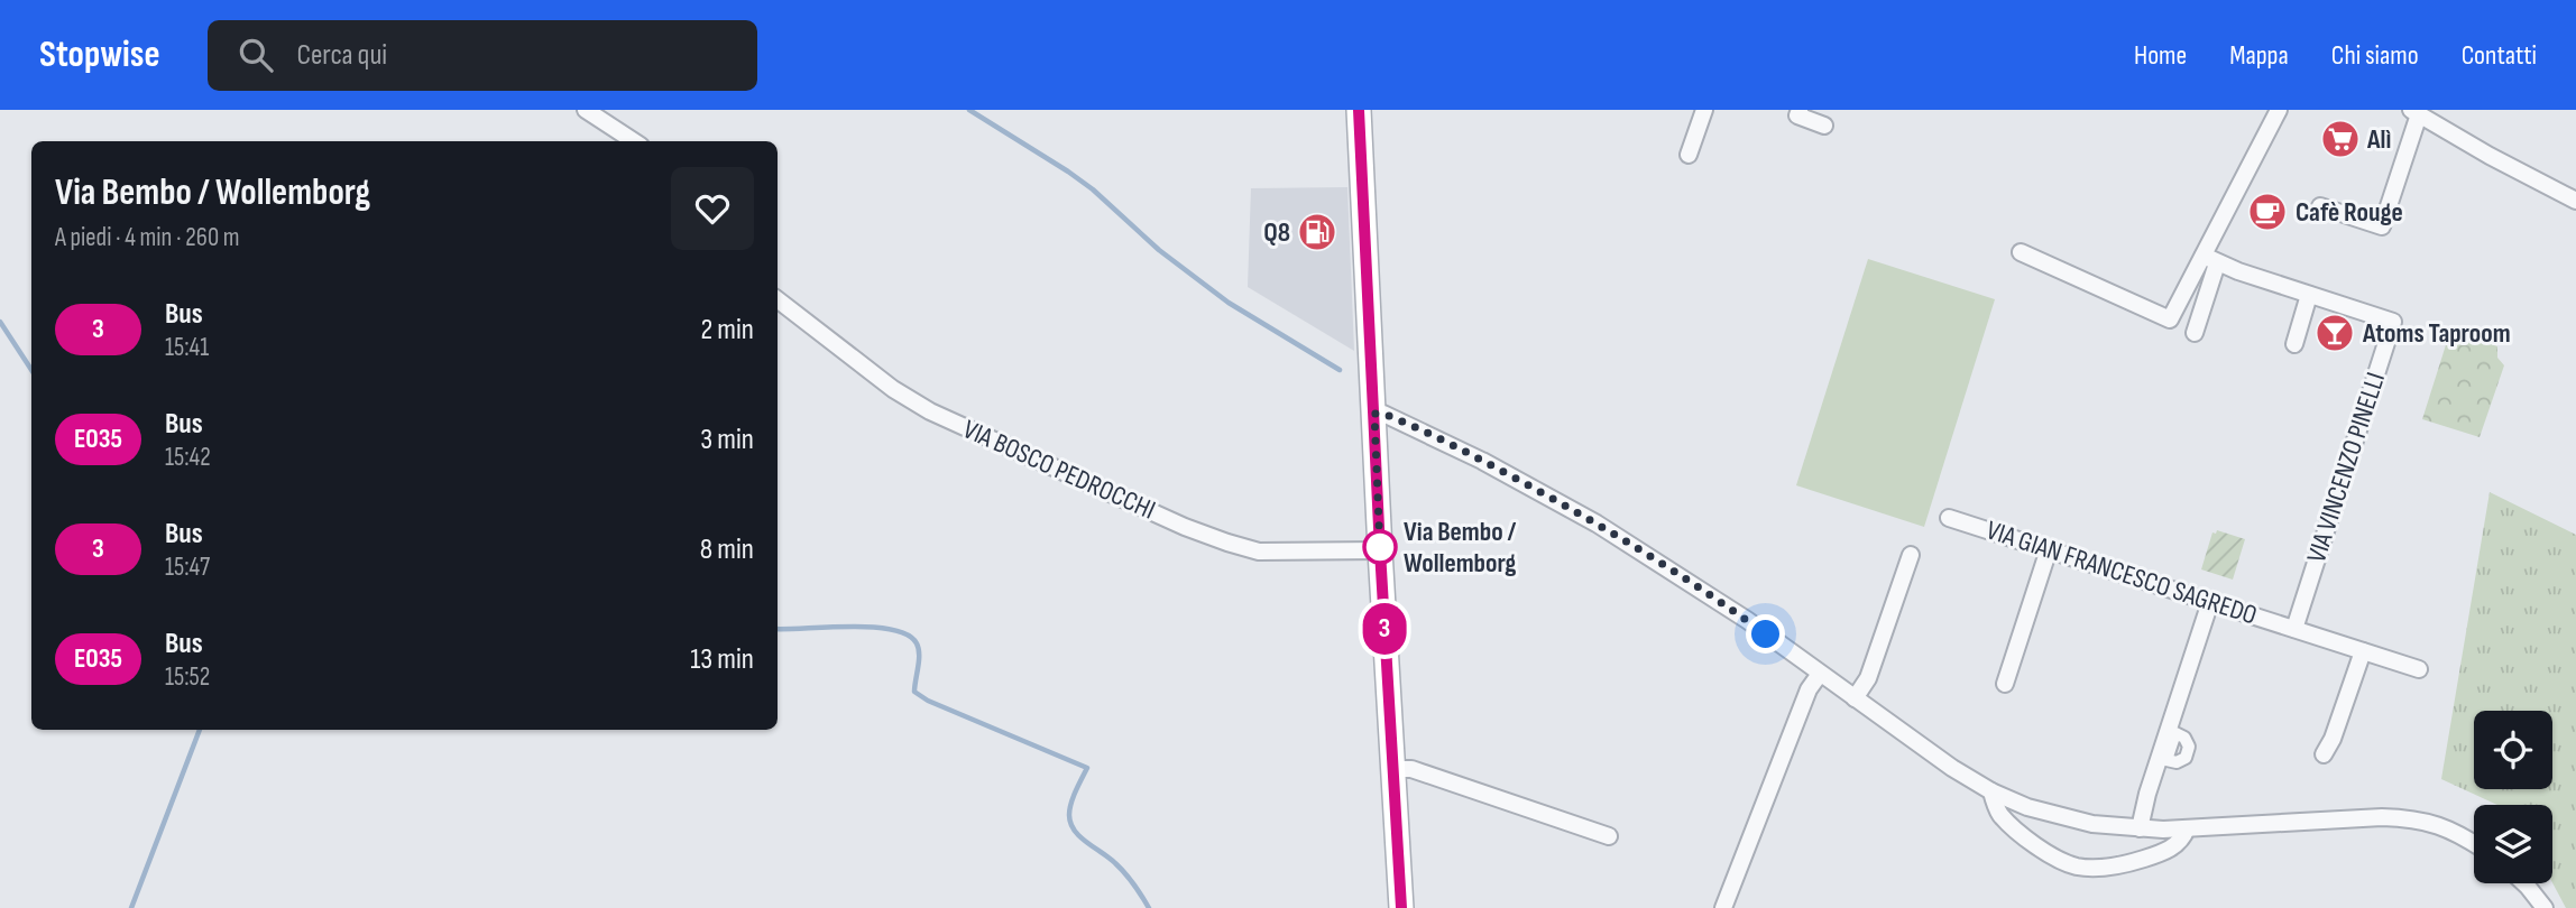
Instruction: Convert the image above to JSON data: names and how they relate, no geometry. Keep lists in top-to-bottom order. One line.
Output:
{"streets":{"street":["VIA VINCENZO PINELLI","VIA BOSCO PEDROCCHI","VIA GIAN FRANCESCO SAGREDO"]},"crossings":[["VIA VINCENZO PINELLI","VIA GIAN FRANCESCO SAGREDO"]],"places":{"supermarket":["Alì"],"cafe":["Cafè Rouge"],"fuel station":["Q8"],"bar":["Atoms Taproom"],"other":["Via Bembo / Wollemborg"]},"lines":["bus line 3"],"page":{"header":"Stopwise","search":"Cerca qui","nav":["Home","Mappa","Chi siamo","Contatti"],"on_map":"3","heading":["Via Bembo / Wollemborg","A piedi · 4 min · 260 m"],"list":[{"mark":"3","name":"Bus","note":"15:41","value":"2 min"},{"mark":"E035","name":"Bus","note":"15:42","value":"3 min"},{"mark":"3","name":"Bus","note":"15:47","value":"8 min"},{"mark":"E035","name":"Bus","note":"15:52","value":"13 min"}]}}
